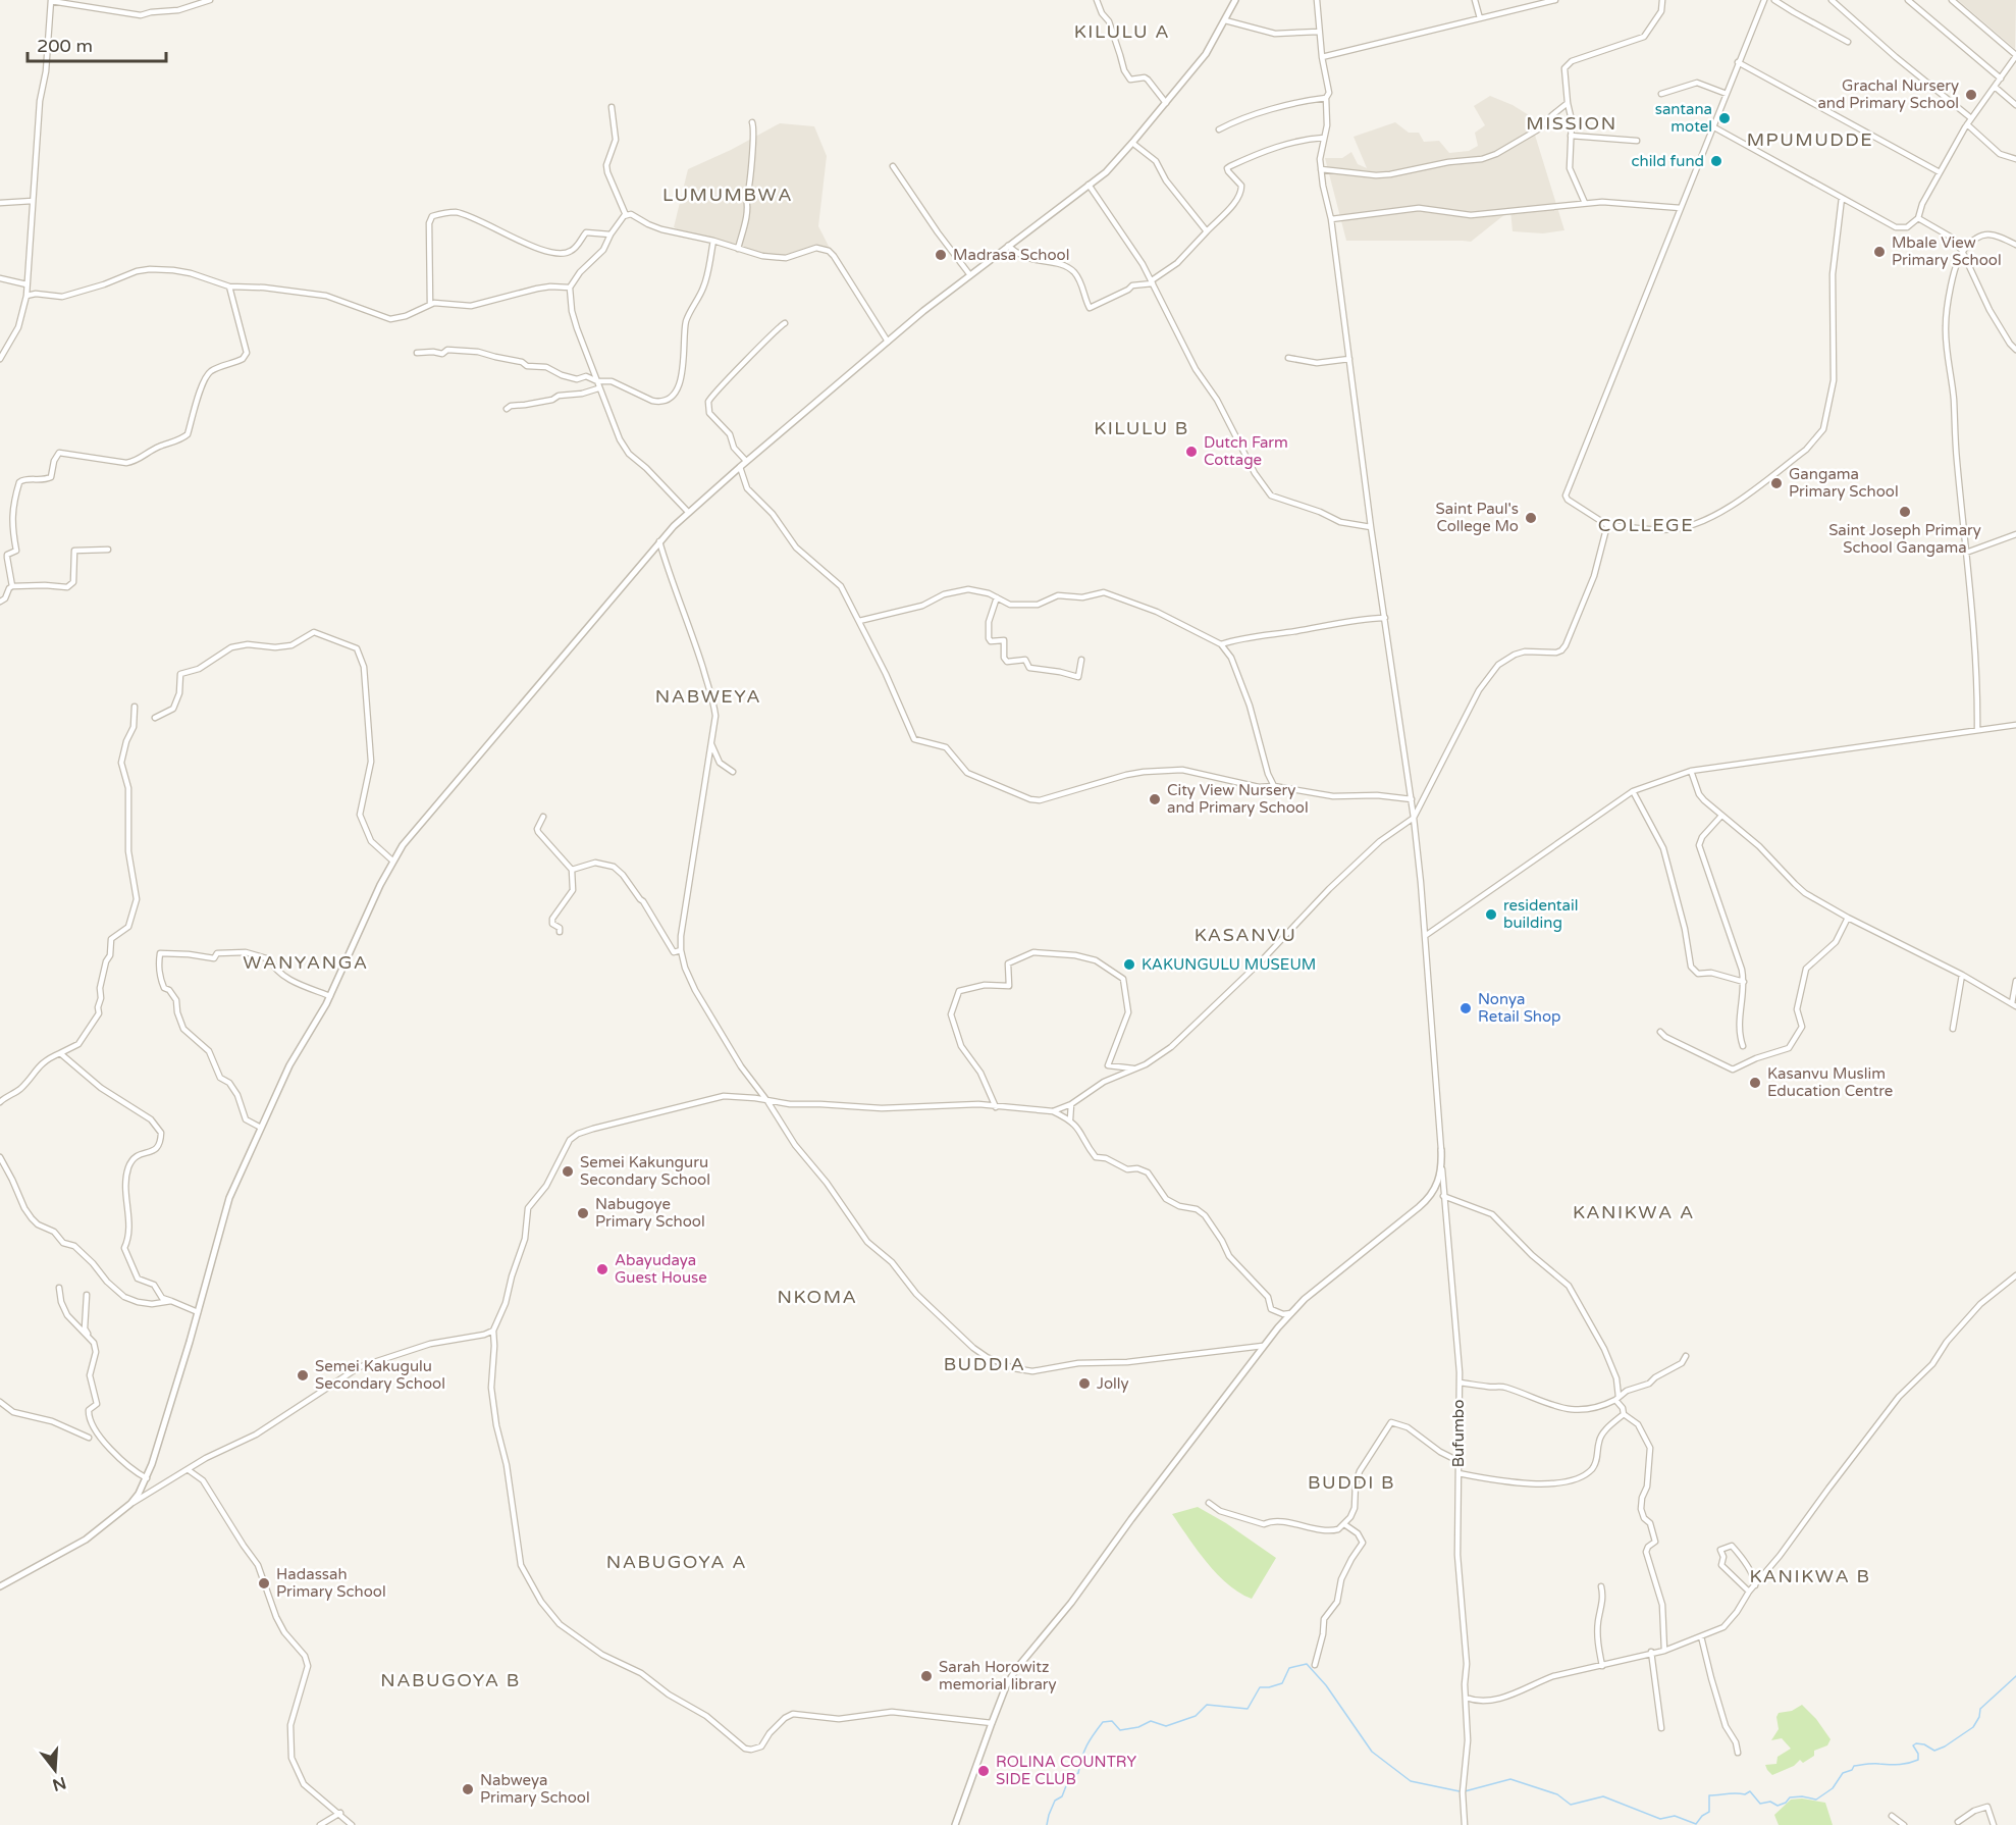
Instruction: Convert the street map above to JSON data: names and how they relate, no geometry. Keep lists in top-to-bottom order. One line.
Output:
{"streets":{"street":["Bufumbo"]},"districts":["KILULU A","MISSION","MPUMUDDE","LUMUMBWA","KILULU B","COLLEGE","NABWEYA","KASANVU","WANYANGA","KANIKWA A","NKOMA","BUDDIA","BUDDI B","NABUGOYA A","KANIKWA B","NABUGOYA B"],"places":["Grachal Nursery and Primary School","santana motel","child fund","Mbale View Primary School","Madrasa School","Dutch Farm Cottage","Gangama Primary School","Saint Joseph Primary School Gangama","Saint Paul's College Mo","City View Nursery and Primary School","residentail building","KAKUNGULU MUSEUM","Nonya Retail Shop","Kasanvu Muslim Education Centre","Semei Kakunguru Secondary School","Nabugoye Primary School","Abayudaya Guest House","Semei Kakugulu Secondary School","Jolly","Hadassah Primary School","Sarah Horowitz memorial library","ROLINA COUNTRY SIDE CLUB","Nabweya Primary School"],"scale_bar":"200 m","north":"bottom"}
